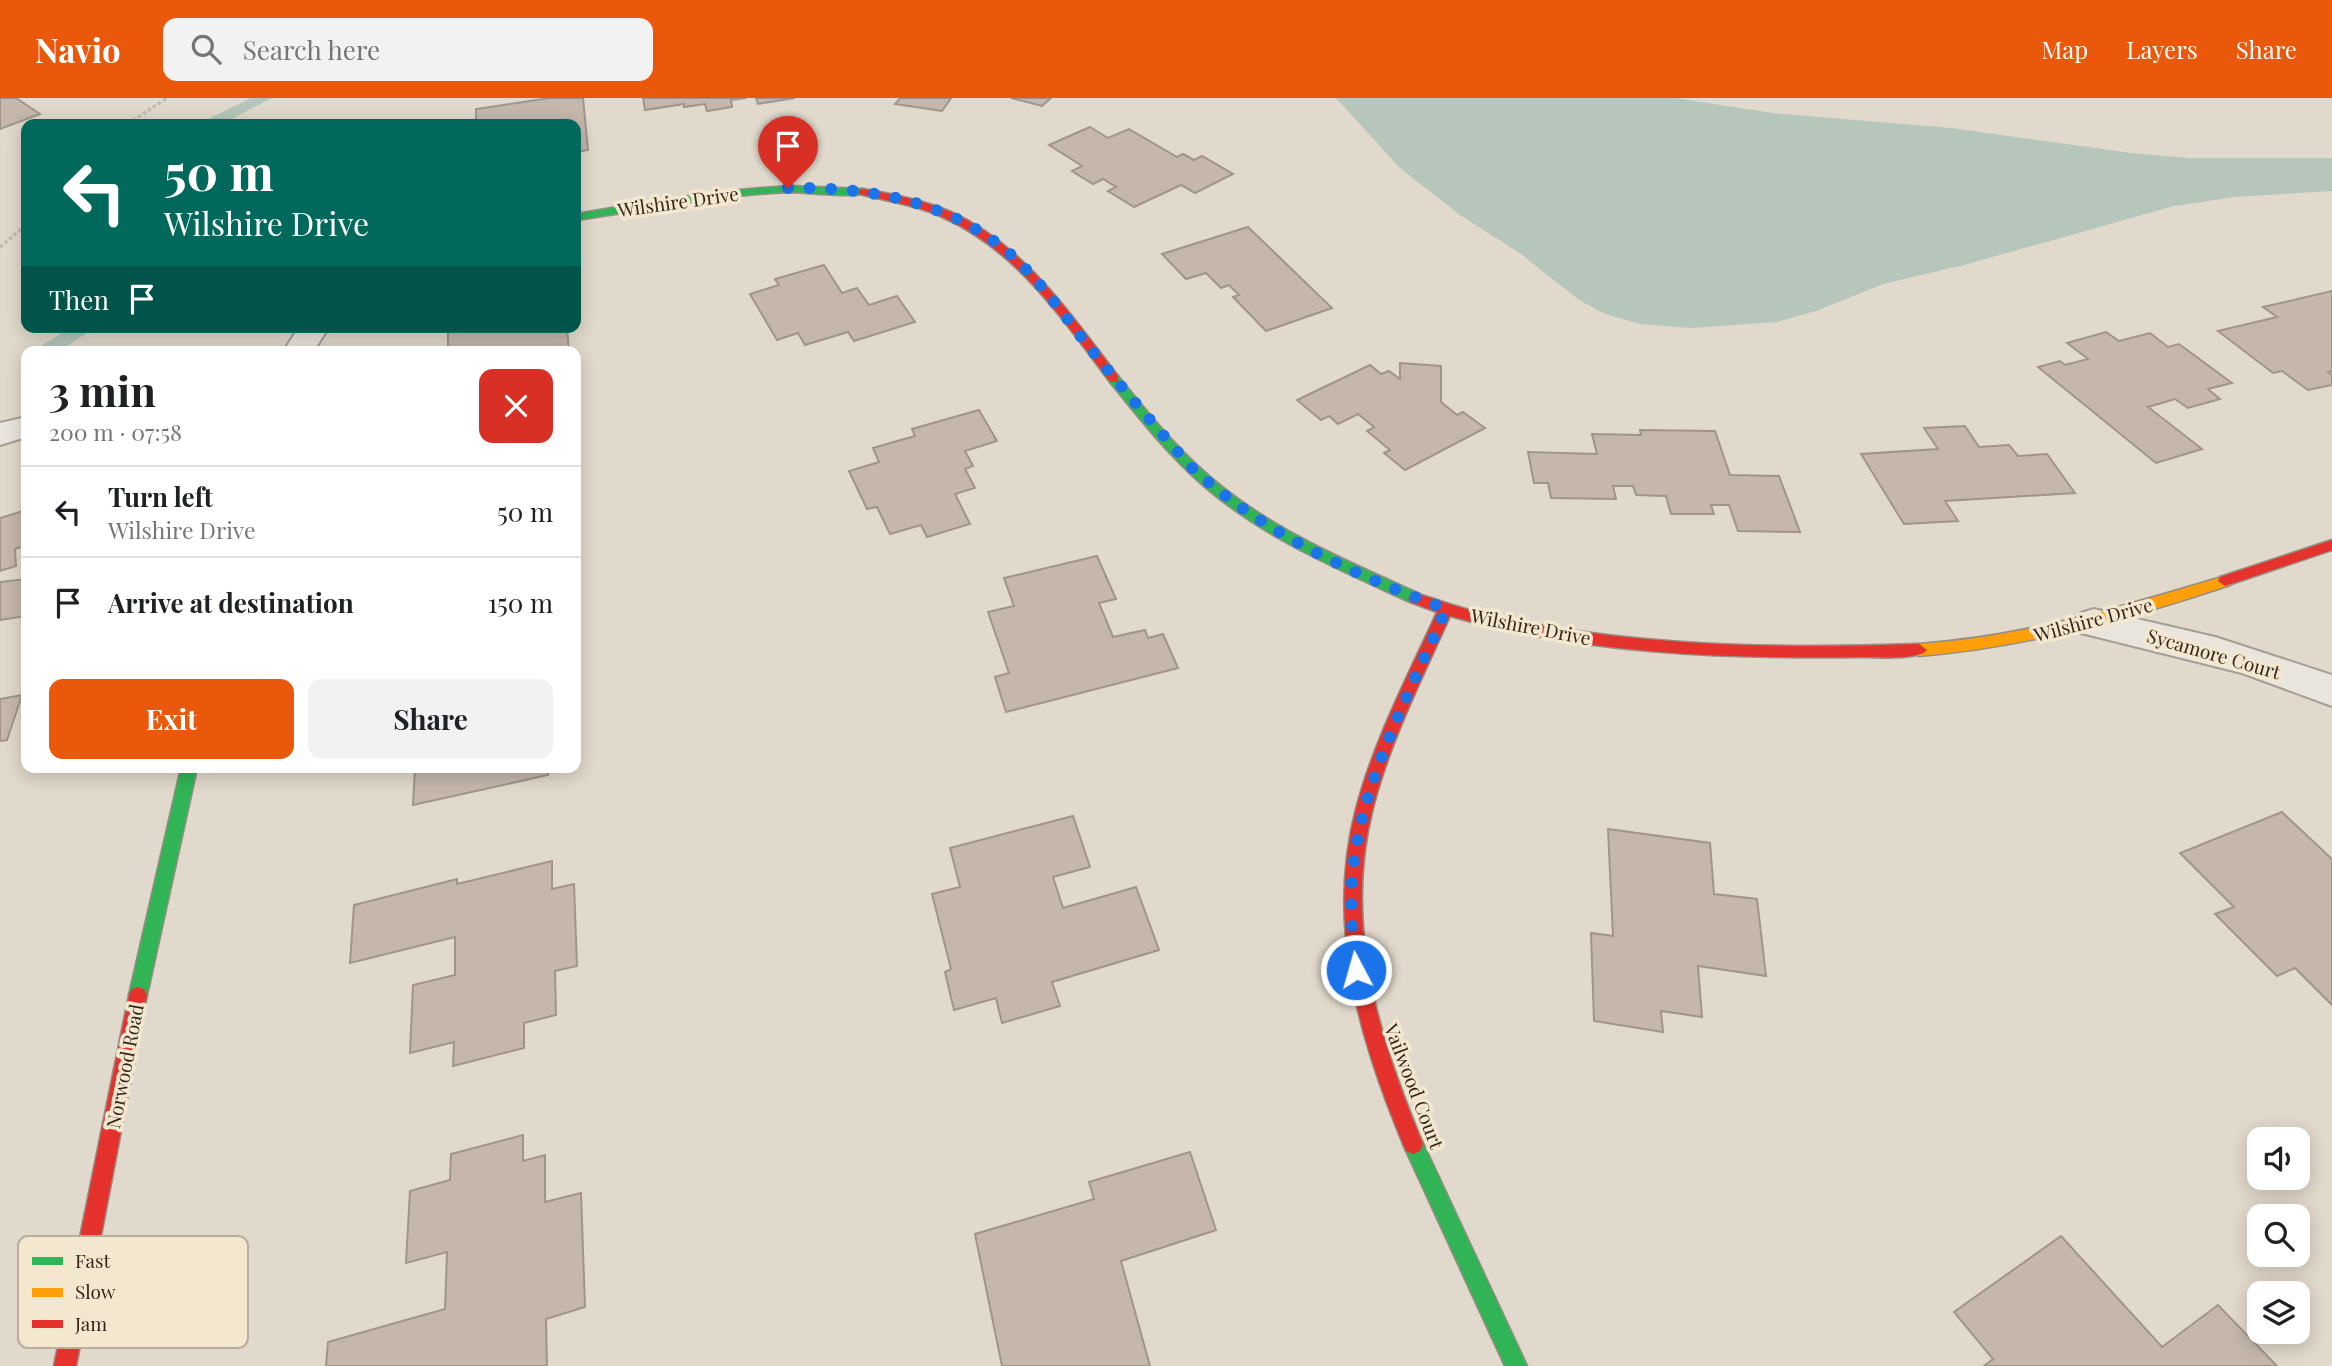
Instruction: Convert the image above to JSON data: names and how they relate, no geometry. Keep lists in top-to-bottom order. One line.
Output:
{"streets":{"street":["Wilshire Drive","Sycamore Court","Norwood Road","Vailwood Court"]},"crossings":[["Wilshire Drive","Sycamore Court"],["Wilshire Drive","Vailwood Court"]],"legend":["Fast","Slow","Jam"],"page":{"header":"Navio","search":"Search here","nav":["Map","Layers","Share"],"turn":["50 m","Wilshire Drive"],"then":"Then","heading":["3 min","200 m · 07:58"],"list":[{"name":"Turn left","note":"Wilshire Drive","value":"50 m"},{"name":"Arrive at destination","value":"150 m"}],"buttons":["Exit","Share"]}}
